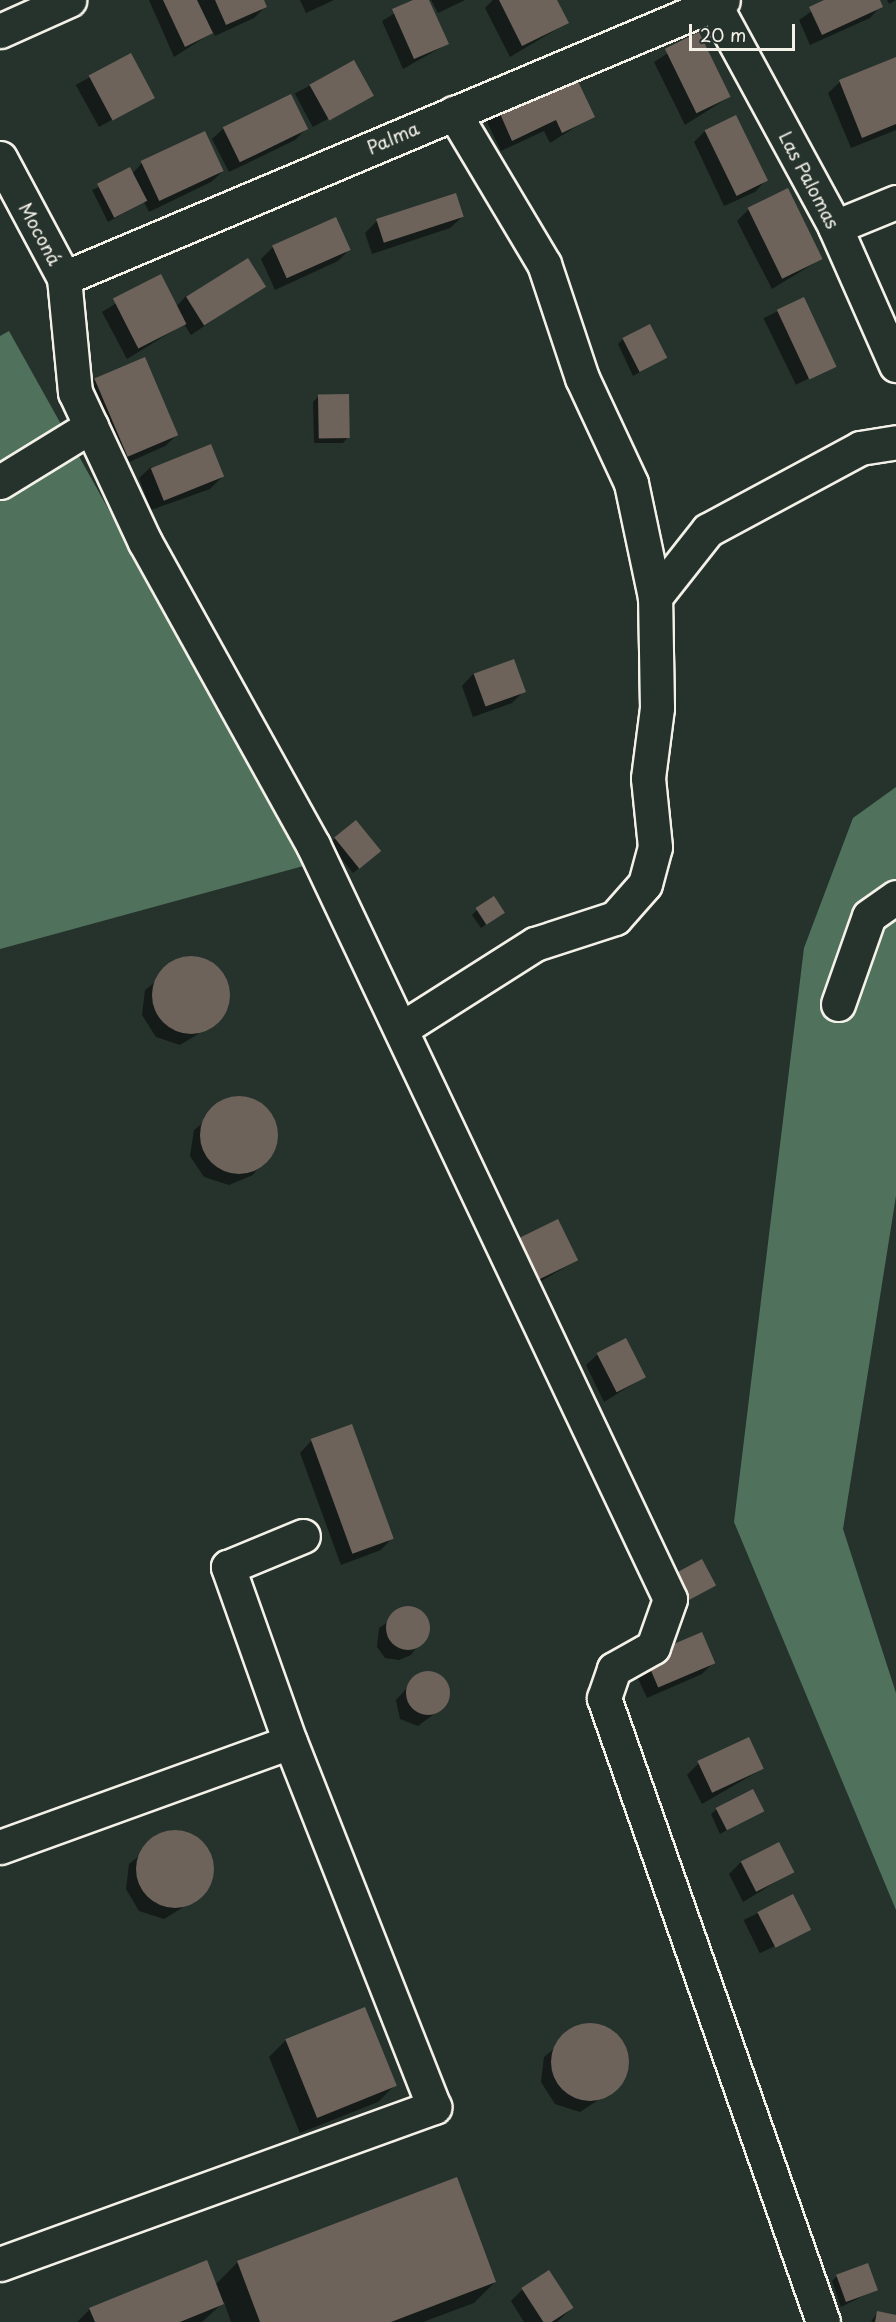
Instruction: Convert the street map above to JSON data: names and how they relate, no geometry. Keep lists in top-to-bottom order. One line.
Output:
{"streets":{"street":["Palma","Las Palomas","Moconá"]},"crossings":[["Palma","Las Palomas"],["Palma","Moconá"]],"scale_bar":"20 m"}
